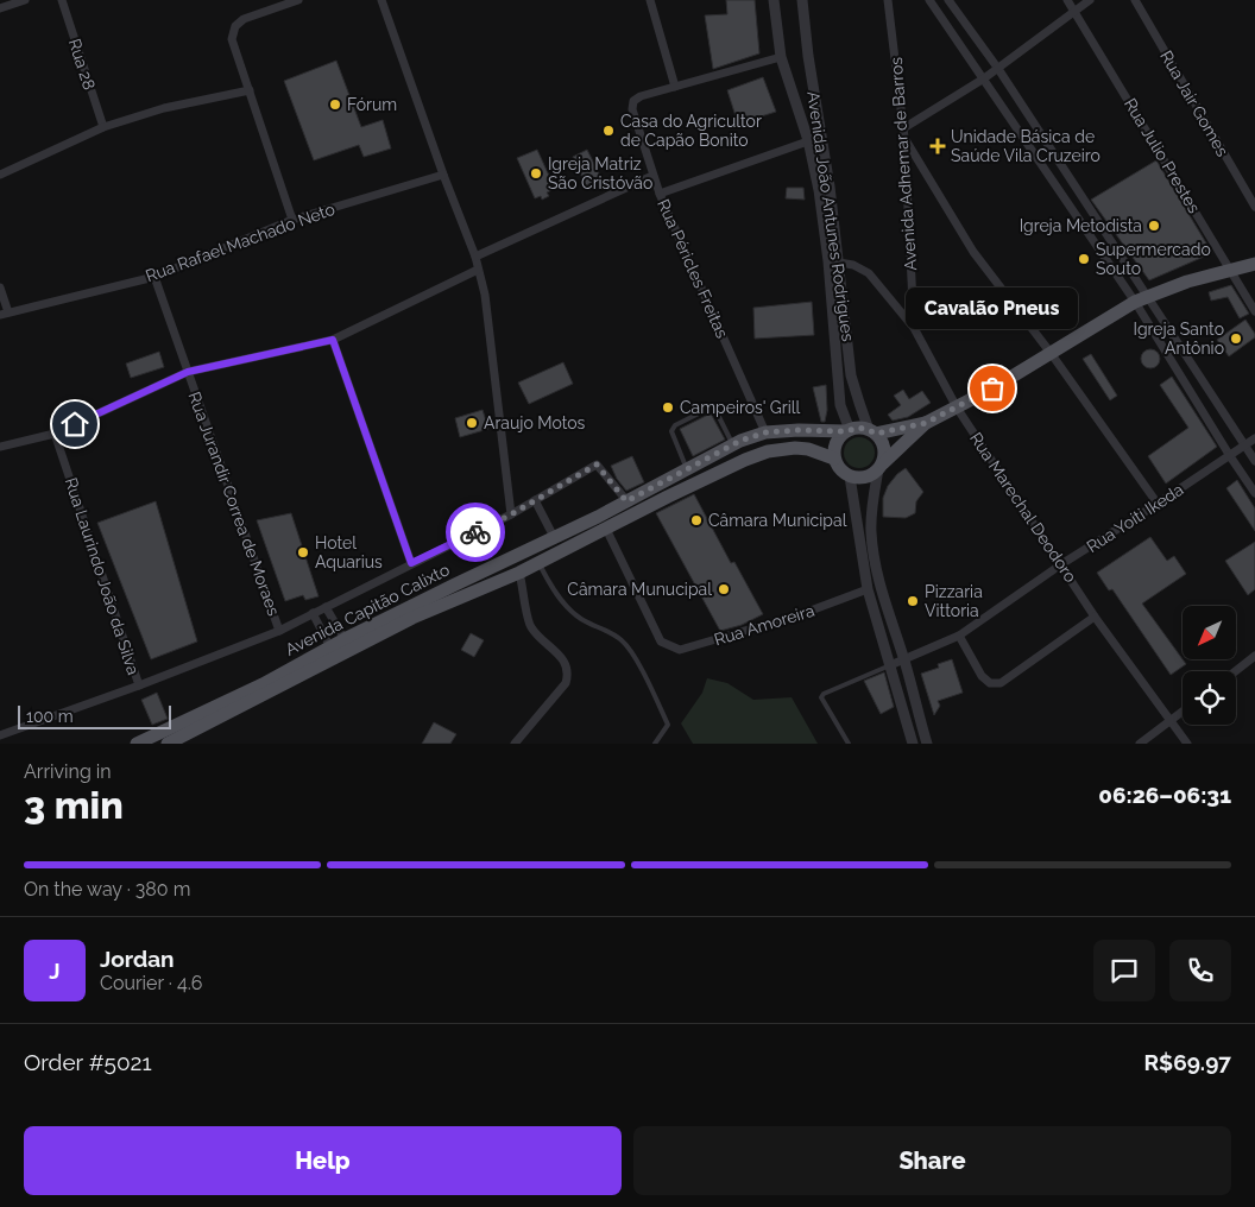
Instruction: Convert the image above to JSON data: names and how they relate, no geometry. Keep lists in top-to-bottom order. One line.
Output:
{"streets":{"main road":["Avenida Capitão Calixto"],"street":["Rua 28","Rua Jair Gomes","Rua Julio Prestes","Avenida Adhemar de Barros","Avenida João Antunes Rodrigues","Rua Rafael Machado Neto","Rua Péricles Freitas","Rua Jurandir Correa de Moraes","Rua Marechal Deodoro","Rua Yoiti Ikeda","Rua Laurindo João da Silva","Rua Amoreira"]},"crossings":[["Avenida Adhemar de Barros","Rua Marechal Deodoro"],["Avenida João Antunes Rodrigues","Rua Marechal Deodoro"],["Avenida João Antunes Rodrigues","Avenida Capitão Calixto"],["Rua Rafael Machado Neto","Rua Jurandir Correa de Moraes"],["Rua Péricles Freitas","Avenida Capitão Calixto"],["Rua Marechal Deodoro","Rua Yoiti Ikeda"],["Avenida Capitão Calixto","Rua Amoreira"]],"places":{"other":["Fórum","Casa do Agricultor de Capão Bonito","Igreja Matriz São Cristóvão","Igreja Metodista","Supermercado Souto","Igreja Santo Antônio","Cavalão Pneus","Campeiros' Grill","Araujo Motos","Câmara Municipal","Hotel Aquarius","Câmara Munucipal","Pizzaria Vittoria"],"health":["Unidade Básica de Saúde Vila Cruzeiro"]},"scale_bar":"100 m","north":"bottom left","page":{"bubble":"Cavalão Pneus","scale":"100 m","heading":["3 min","Arriving in","06:26–06:31"],"panel":["Jordan","Courier · 4.6","Order #5021","R$69.97"],"bar":"On the way · 380 m","round":"J","buttons":["Help","Share"]}}
